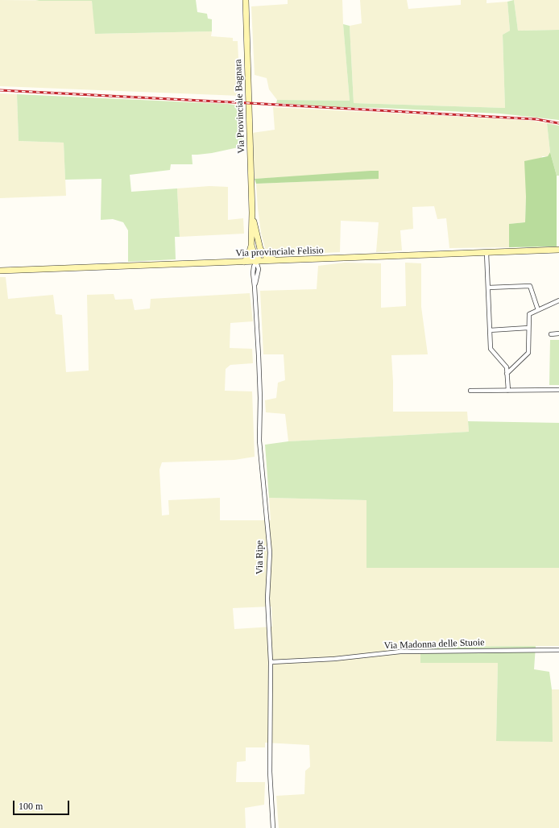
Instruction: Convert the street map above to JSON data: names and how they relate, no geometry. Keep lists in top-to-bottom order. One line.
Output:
{"streets":{"main road":["Via Provinciale Bagnara","Via provinciale Felisio"],"street":["Via Ripe","Via Madonna delle Stuoie"]},"crossings":[["Via Provinciale Bagnara","Via provinciale Felisio"],["Via Provinciale Bagnara","Via Ripe"],["Via provinciale Felisio","Via Ripe"],["Via Ripe","Via Madonna delle Stuoie"]],"scale_bar":"100 m"}
